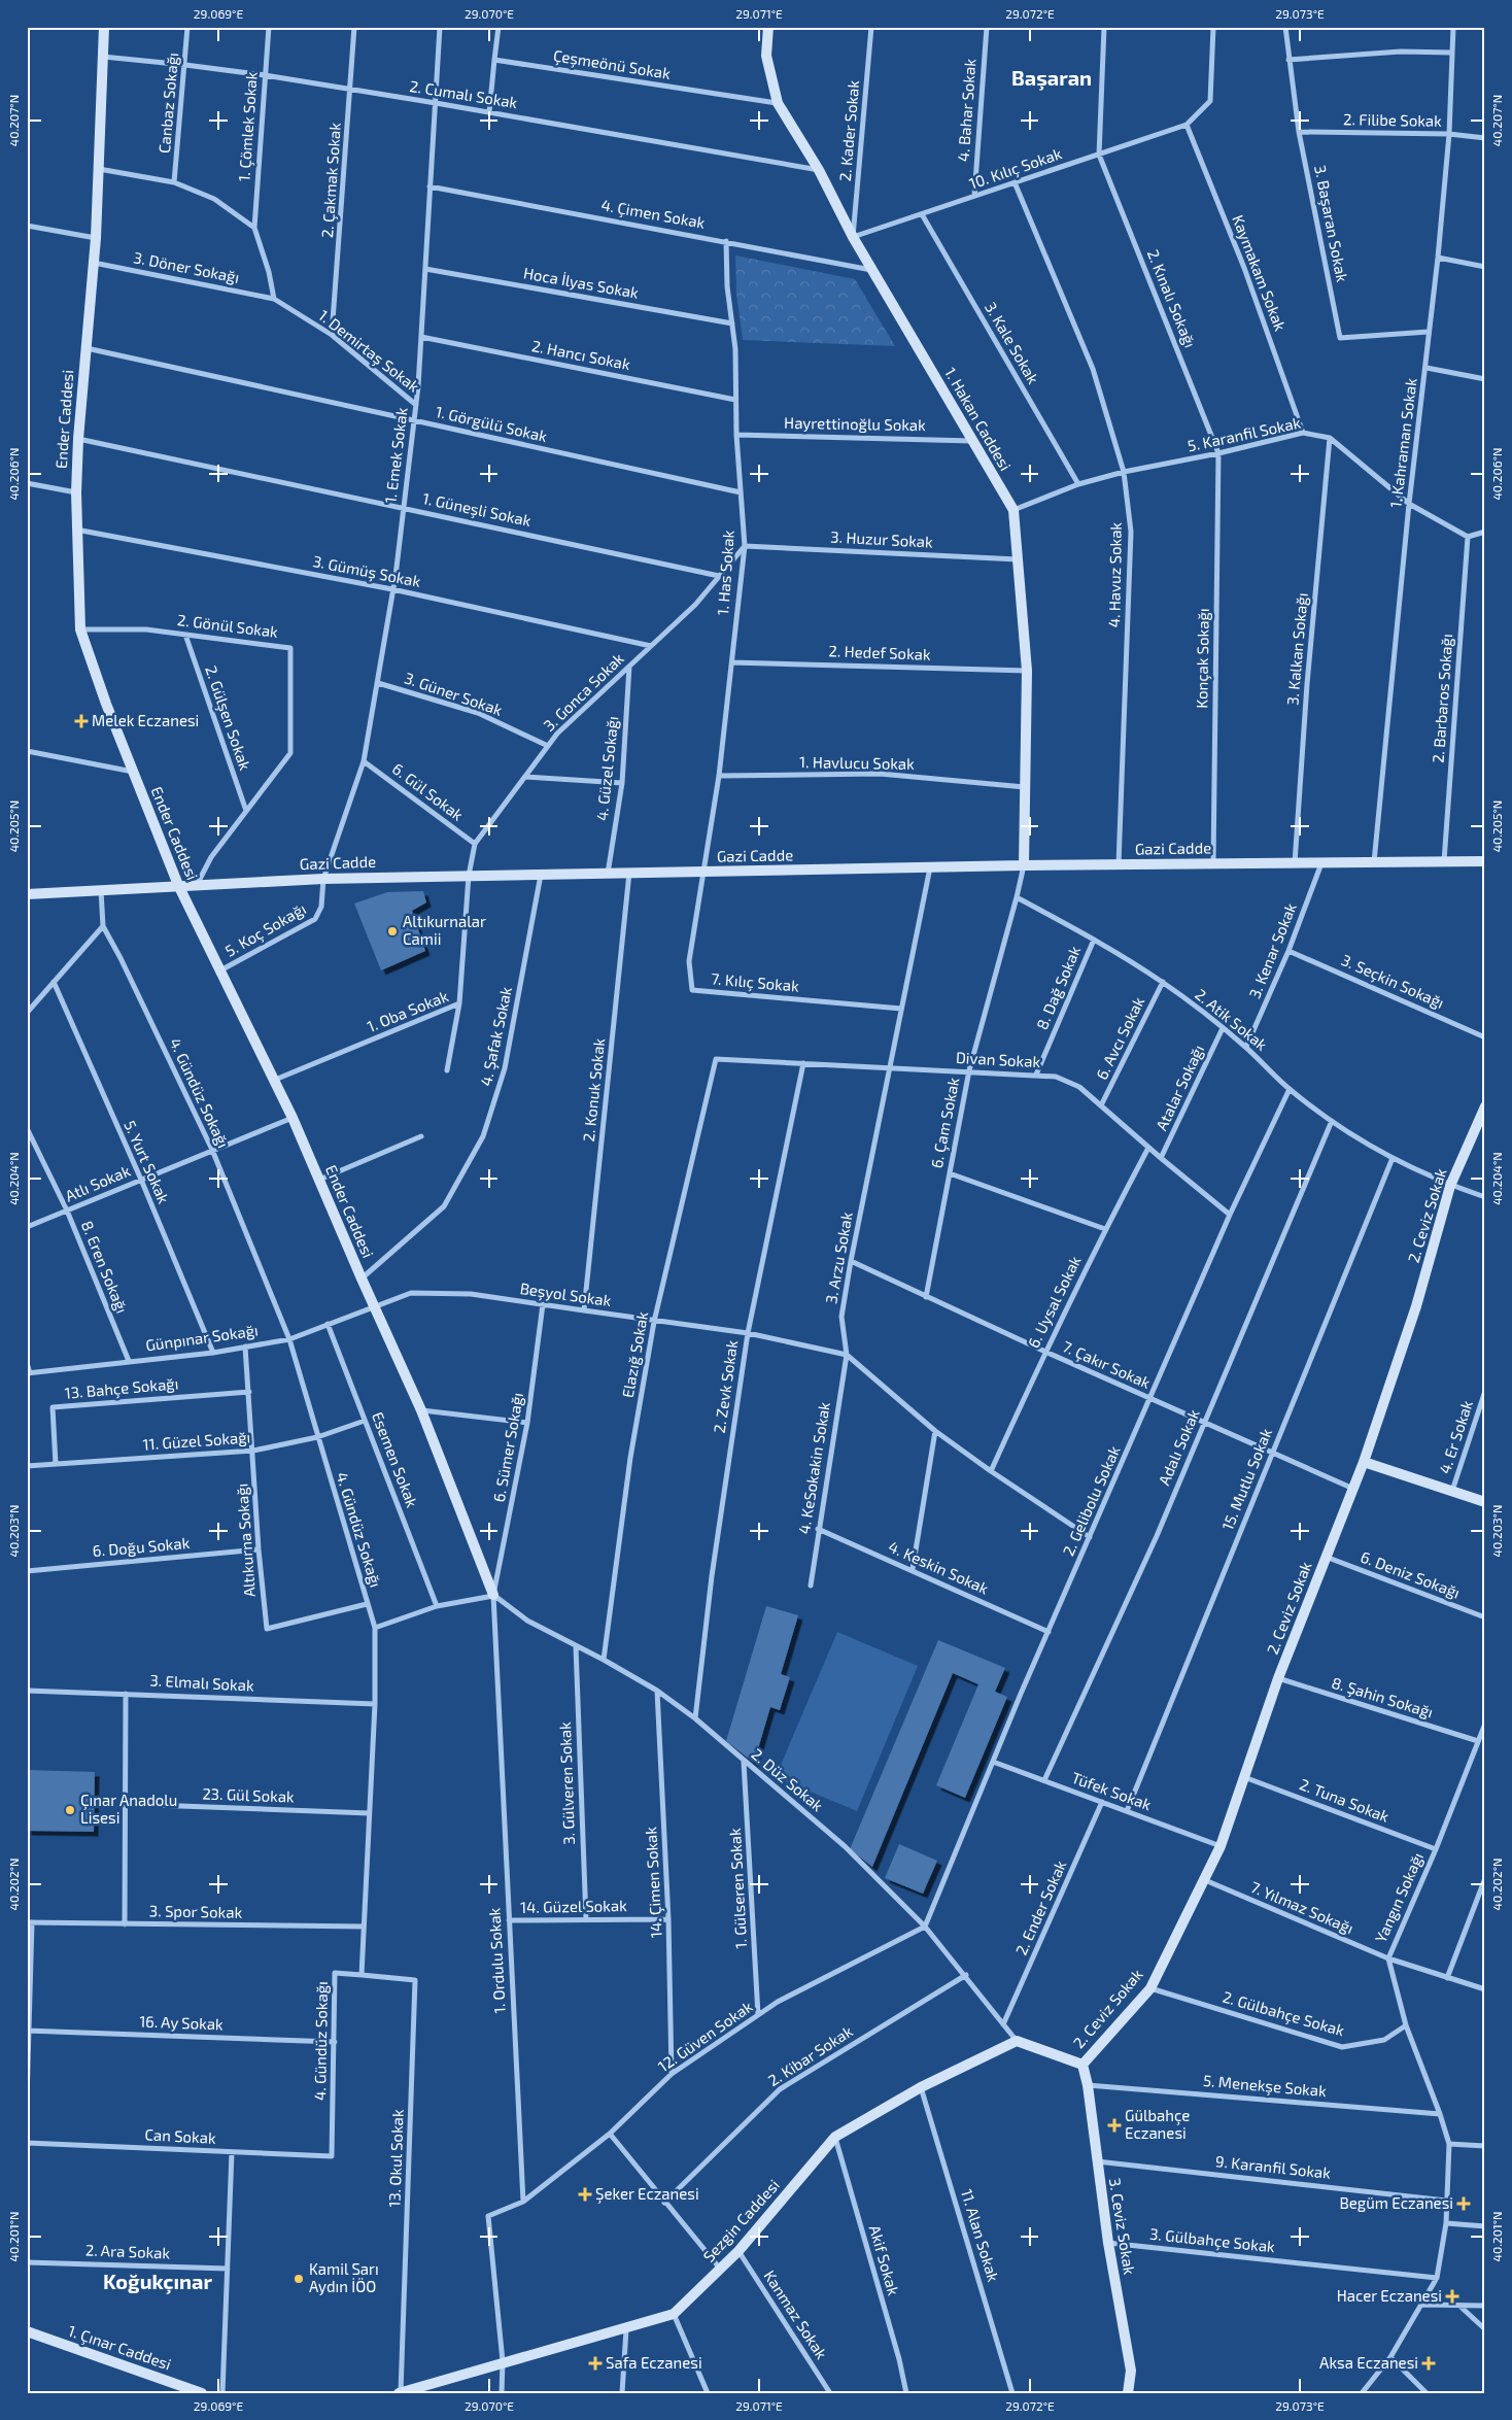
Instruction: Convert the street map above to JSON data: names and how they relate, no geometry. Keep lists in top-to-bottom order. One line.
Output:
{"streets":{"main road":["Ender Caddesi","1. Hakan Caddesi","Gazi Cadde","2. Ceviz Sokak","Sezgin Caddesi","3. Ceviz Sokak","1. Çınar Caddesi"],"street":["Çeşmeönü Sokak","2. Cumalı Sokak","Canbaz Sokağı","4. Bahar Sokak","2. Filibe Sokak","1. Çömlek Sokak","2. Kader Sokak","10. Kılıç Sokak","2. Çakmak Sokak","4. Çimen Sokak","3. Başaran Sokak","3. Döner Sokağı","Kaymakam Sokak","Hoca İlyas Sokak","2. Kınalı Sokağı","3. Kale Sokak","1. Demirtaş Sokak","2. Hancı Sokak","1. Görgülü Sokak","Hayrettinoğlu Sokak","5. Karanfil Sokak","1. Kahraman Sokak","1. Emek Sokak","1. Güneşli Sokak","3. Huzur Sokak","3. Gümüş Sokak","1. Has Sokak","4. Havuz Sokak","2. Gönül Sokak","3. Kalkan Sokağı","2. Hedef Sokak","Konçak Sokağı","3. Gonca Sokak","3. Güner Sokak","2. Barbaros Sokağı","2. Gülşen Sokak","1. Havlucu Sokak","4. Güzel Sokağı","6. Gül Sokak","5. Koç Sokağı","3. Kenar Sokak","3. Seçkin Sokağı","7. Kılıç Sokak","8. Dağ Sokak","1. Oba Sokak","2. Atik Sokak","4. Şafak Sokak","6. Avcı Sokak","Divan Sokak","Atalar Sokağı","2. Konuk Sokak","4. Gündüz Sokağı","6. Çam Sokak","5. Yurt Sokak","Atlı Sokak","3. Arzu Sokak","8. Eren Sokağı","Beşyol Sokak","6. Uysal Sokak","Günpınar Sokağı","Elazığ Sokak","7. Çakır Sokak","2. Zevk Sokak","13. Bahçe Sokağı","4. Er Sokak","11. Güzel Sokağı","6. Sümer Sokağı","Adalı Sokak","Esemen Sokak","4. KeSokakin Sokak","15. Mutlu Sokak","2. Gelibolu Sokak","Altıkurna Sokağı","6. Doğu Sokak","4. Keskin Sokak","6. Deniz Sokağı","3. Elmalı Sokak","8. Şahin Sokağı","2. Düz Sokak","3. Gülveren Sokak","Tüfek Sokak","23. Gül Sokak","2. Tuna Sokak","14. Çimen Sokak","1. Gülseren Sokak","Yangın Sokağı","14. Güzel Sokak","2. Ender Sokak","7. Yılmaz Sokağı","3. Spor Sokak","1. Ordulu Sokak","2. Gülbahçe Sokak","16. Ay Sokak","12. Güven Sokak","2. Kibar Sokak","5. Menekşe Sokak","Can Sokak","13. Okul Sokak","9. Karanfil Sokak","11. Alan Sokak","3. Gülbahçe Sokak","2. Ara Sokak","Akif Sokak","Kanmaz Sokak"]},"crossings":[["Çeşmeönü Sokak","1. Hakan Caddesi"],["2. Cumalı Sokak","Canbaz Sokağı"],["2. Cumalı Sokak","1. Çömlek Sokak"],["2. Cumalı Sokak","2. Çakmak Sokak"],["2. Cumalı Sokak","Ender Caddesi"],["2. Cumalı Sokak","1. Hakan Caddesi"],["2. Cumalı Sokak","1. Emek Sokak"],["4. Bahar Sokak","10. Kılıç Sokak"],["2. Filibe Sokak","3. Başaran Sokak"],["2. Filibe Sokak","1. Kahraman Sokak"],["2. Kader Sokak","10. Kılıç Sokak"],["2. Kader Sokak","1. Hakan Caddesi"],["10. Kılıç Sokak","Kaymakam Sokak"],["10. Kılıç Sokak","2. Kınalı Sokağı"],["10. Kılıç Sokak","3. Kale Sokak"],["10. Kılıç Sokak","1. Hakan Caddesi"],["10. Kılıç Sokak","4. Havuz Sokak"],["2. Çakmak Sokak","1. Demirtaş Sokak"],["4. Çimen Sokak","1. Hakan Caddesi"],["4. Çimen Sokak","1. Emek Sokak"],["4. Çimen Sokak","1. Has Sokak"],["3. Başaran Sokak","1. Kahraman Sokak"],["3. Döner Sokağı","1. Demirtaş Sokak"],["3. Döner Sokağı","Ender Caddesi"],["Kaymakam Sokak","5. Karanfil Sokak"],["Hoca İlyas Sokak","1. Emek Sokak"],["Hoca İlyas Sokak","1. Has Sokak"],["2. Kınalı Sokağı","5. Karanfil Sokak"],["2. Kınalı Sokağı","Konçak Sokağı"],["3. Kale Sokak","5. Karanfil Sokak"],["1. Demirtaş Sokak","1. Emek Sokak"],["2. Hancı Sokak","1. Emek Sokak"],["2. Hancı Sokak","1. Has Sokak"],["Ender Caddesi","1. Görgülü Sokak"],["Ender Caddesi","1. Güneşli Sokak"],["Ender Caddesi","3. Gümüş Sokak"],["Ender Caddesi","2. Gönül Sokak"],["Ender Caddesi","Gazi Cadde"],["Ender Caddesi","5. Koç Sokağı"],["Ender Caddesi","1. Oba Sokak"],["Ender Caddesi","4. Şafak Sokak"],["Ender Caddesi","Atlı Sokak"],["Ender Caddesi","Beşyol Sokak"],["Ender Caddesi","Günpınar Sokağı"],["Ender Caddesi","6. Sümer Sokağı"],["Ender Caddesi","2. Düz Sokak"],["Ender Caddesi","1. Ordulu Sokak"],["1. Hakan Caddesi","Hayrettinoğlu Sokak"],["1. Hakan Caddesi","5. Karanfil Sokak"],["1. Hakan Caddesi","3. Huzur Sokak"],["1. Hakan Caddesi","2. Hedef Sokak"],["1. Hakan Caddesi","1. Havlucu Sokak"],["1. Hakan Caddesi","Gazi Cadde"],["1. Görgülü Sokak","1. Emek Sokak"],["1. Görgülü Sokak","1. Has Sokak"],["Hayrettinoğlu Sokak","1. Has Sokak"],["5. Karanfil Sokak","1. Kahraman Sokak"],["5. Karanfil Sokak","4. Havuz Sokak"],["5. Karanfil Sokak","3. Kalkan Sokağı"],["5. Karanfil Sokak","Konçak Sokağı"],["5. Karanfil Sokak","2. Barbaros Sokağı"],["1. Kahraman Sokak","Gazi Cadde"],["1. Emek Sokak","1. Güneşli Sokak"],["1. Emek Sokak","3. Gümüş Sokak"],["1. Emek Sokak","3. Güner Sokak"],["1. Emek Sokak","6. Gül Sokak"],["1. Emek Sokak","Gazi Cadde"],["1. Emek Sokak","5. Koç Sokağı"],["1. Güneşli Sokak","3. Gonca Sokak"],["3. Huzur Sokak","1. Has Sokak"],["3. Huzur Sokak","3. Gonca Sokak"],["3. Gümüş Sokak","3. Gonca Sokak"],["1. Has Sokak","2. Hedef Sokak"],["1. Has Sokak","3. Gonca Sokak"],["1. Has Sokak","1. Havlucu Sokak"],["1. Has Sokak","Gazi Cadde"],["1. Has Sokak","7. Kılıç Sokak"],["4. Havuz Sokak","Gazi Cadde"],["2. Gönül Sokak","2. Gülşen Sokak"],["2. Gönül Sokak","Gazi Cadde"],["3. Kalkan Sokağı","Gazi Cadde"],["Konçak Sokağı","Gazi Cadde"],["3. Gonca Sokak","3. Güner Sokak"],["3. Gonca Sokak","4. Güzel Sokağı"],["3. Gonca Sokak","6. Gül Sokak"],["3. Gonca Sokak","Gazi Cadde"],["3. Gonca Sokak","1. Oba Sokak"],["2. Barbaros Sokağı","Gazi Cadde"],["4. Güzel Sokağı","Gazi Cadde"],["Gazi Cadde","5. Koç Sokağı"],["Gazi Cadde","3. Kenar Sokak"],["Gazi Cadde","7. Kılıç Sokak"],["Gazi Cadde","1. Oba Sokak"],["Gazi Cadde","4. Şafak Sokak"],["Gazi Cadde","2. Konuk Sokak"],["Gazi Cadde","3. Arzu Sokak"],["3. Kenar Sokak","3. Seçkin Sokağı"],["3. Kenar Sokak","2. Atik Sokak"],["7. Kılıç Sokak","3. Arzu Sokak"],["8. Dağ Sokak","2. Atik Sokak"],["8. Dağ Sokak","Divan Sokak"],["2. Atik Sokak","6. Avcı Sokak"],["2. Atik Sokak","Atalar Sokağı"],["2. Atik Sokak","6. Çam Sokak"],["2. Atik Sokak","2. Ceviz Sokak"],["2. Atik Sokak","Adalı Sokak"],["2. Atik Sokak","15. Mutlu Sokak"],["2. Atik Sokak","2. Gelibolu Sokak"],["6. Avcı Sokak","Divan Sokak"],["Divan Sokak","Atalar Sokağı"],["Divan Sokak","6. Çam Sokak"],["Divan Sokak","3. Arzu Sokak"],["Divan Sokak","6. Uysal Sokak"],["Divan Sokak","Elazığ Sokak"],["Divan Sokak","2. Zevk Sokak"],["Divan Sokak","2. Gelibolu Sokak"],["2. Konuk Sokak","Beşyol Sokak"],["4. Gündüz Sokağı","Atlı Sokak"],["4. Gündüz Sokağı","Günpınar Sokağı"],["4. Gündüz Sokağı","11. Güzel Sokağı"],["4. Gündüz Sokağı","Altıkurna Sokağı"],["4. Gündüz Sokağı","3. Elmalı Sokak"],["4. Gündüz Sokağı","23. Gül Sokak"],["4. Gündüz Sokağı","3. Spor Sokak"],["4. Gündüz Sokağı","16. Ay Sokak"],["4. Gündüz Sokağı","Can Sokak"],["4. Gündüz Sokağı","13. Okul Sokak"],["6. Çam Sokak","7. Çakır Sokak"],["5. Yurt Sokak","Atlı Sokak"],["5. Yurt Sokak","Günpınar Sokağı"],["Atlı Sokak","8. Eren Sokağı"],["2. Ceviz Sokak","7. Çakır Sokak"],["2. Ceviz Sokak","6. Deniz Sokağı"],["2. Ceviz Sokak","8. Şahin Sokağı"],["2. Ceviz Sokak","Tüfek Sokak"],["2. Ceviz Sokak","2. Tuna Sokak"],["2. Ceviz Sokak","7. Yılmaz Sokağı"],["2. Ceviz Sokak","2. Gülbahçe Sokak"],["2. Ceviz Sokak","3. Ceviz Sokak"],["3. Arzu Sokak","Beşyol Sokak"],["3. Arzu Sokak","7. Çakır Sokak"],["3. Arzu Sokak","4. KeSokakin Sokak"],["8. Eren Sokağı","Günpınar Sokağı"],["Beşyol Sokak","Günpınar Sokağı"],["Beşyol Sokak","Elazığ Sokak"],["Beşyol Sokak","2. Zevk Sokak"],["Beşyol Sokak","6. Sümer Sokağı"],["Beşyol Sokak","4. KeSokakin Sokak"],["6. Uysal Sokak","7. Çakır Sokak"],["Günpınar Sokağı","Esemen Sokak"],["Günpınar Sokağı","Altıkurna Sokağı"],["Elazığ Sokak","2. Düz Sokak"],["7. Çakır Sokak","Adalı Sokak"],["7. Çakır Sokak","15. Mutlu Sokak"],["7. Çakır Sokak","2. Gelibolu Sokak"],["2. Zevk Sokak","2. Düz Sokak"],["13. Bahçe Sokağı","11. Güzel Sokağı"],["13. Bahçe Sokağı","Altıkurna Sokağı"],["11. Güzel Sokağı","Esemen Sokak"],["11. Güzel Sokağı","Altıkurna Sokağı"],["6. Sümer Sokağı","2. Düz Sokak"],["6. Sümer Sokağı","1. Ordulu Sokak"],["Adalı Sokak","Tüfek Sokak"],["4. KeSokakin Sokak","4. Keskin Sokak"],["15. Mutlu Sokak","Tüfek Sokak"],["2. Gelibolu Sokak","4. Keskin Sokak"],["2. Gelibolu Sokak","2. Düz Sokak"],["2. Gelibolu Sokak","Tüfek Sokak"],["2. Gelibolu Sokak","12. Güven Sokak"],["Altıkurna Sokağı","6. Doğu Sokak"],["8. Şahin Sokağı","Yangın Sokağı"],["2. Düz Sokak","3. Gülveren Sokak"],["2. Düz Sokak","14. Çimen Sokak"],["2. Düz Sokak","1. Gülseren Sokak"],["2. Düz Sokak","2. Ender Sokak"],["2. Düz Sokak","1. Ordulu Sokak"],["2. Düz Sokak","12. Güven Sokak"],["2. Düz Sokak","2. Kibar Sokak"],["2. Düz Sokak","Sezgin Caddesi"],["3. Gülveren Sokak","14. Güzel Sokak"],["Tüfek Sokak","2. Ender Sokak"],["2. Tuna Sokak","Yangın Sokağı"],["14. Çimen Sokak","14. Güzel Sokak"],["14. Çimen Sokak","12. Güven Sokak"],["1. Gülseren Sokak","12. Güven Sokak"],["Yangın Sokağı","7. Yılmaz Sokağı"],["Yangın Sokağı","2. Gülbahçe Sokak"],["Yangın Sokağı","5. Menekşe Sokak"],["14. Güzel Sokak","1. Ordulu Sokak"],["1. Ordulu Sokak","12. Güven Sokak"],["12. Güven Sokak","Sezgin Caddesi"],["5. Menekşe Sokak","3. Ceviz Sokak"],["13. Okul Sokak","Sezgin Caddesi"],["9. Karanfil Sokak","3. Ceviz Sokak"],["Sezgin Caddesi","11. Alan Sokak"],["Sezgin Caddesi","Akif Sokak"],["Sezgin Caddesi","Kanmaz Sokak"],["3. Ceviz Sokak","3. Gülbahçe Sokak"]],"districts":["Başaran","Koğukçınar"],"places":{"health":["Melek Eczanesi","Gülbahçe Eczanesi","Şeker Eczanesi","Begüm Eczanesi","Hacer Eczanesi","Safa Eczanesi","Aksa Eczanesi"],"other":["Altıkurnalar Camii","Çınar Anadolu Lisesi","Kamil Sarı Aydın İÖO"]},"coordinates":["29.069°E","29.070°E","29.071°E","29.072°E","29.073°E","40.207°N","40.206°N","40.205°N","40.204°N","40.203°N","40.202°N","40.201°N"]}
